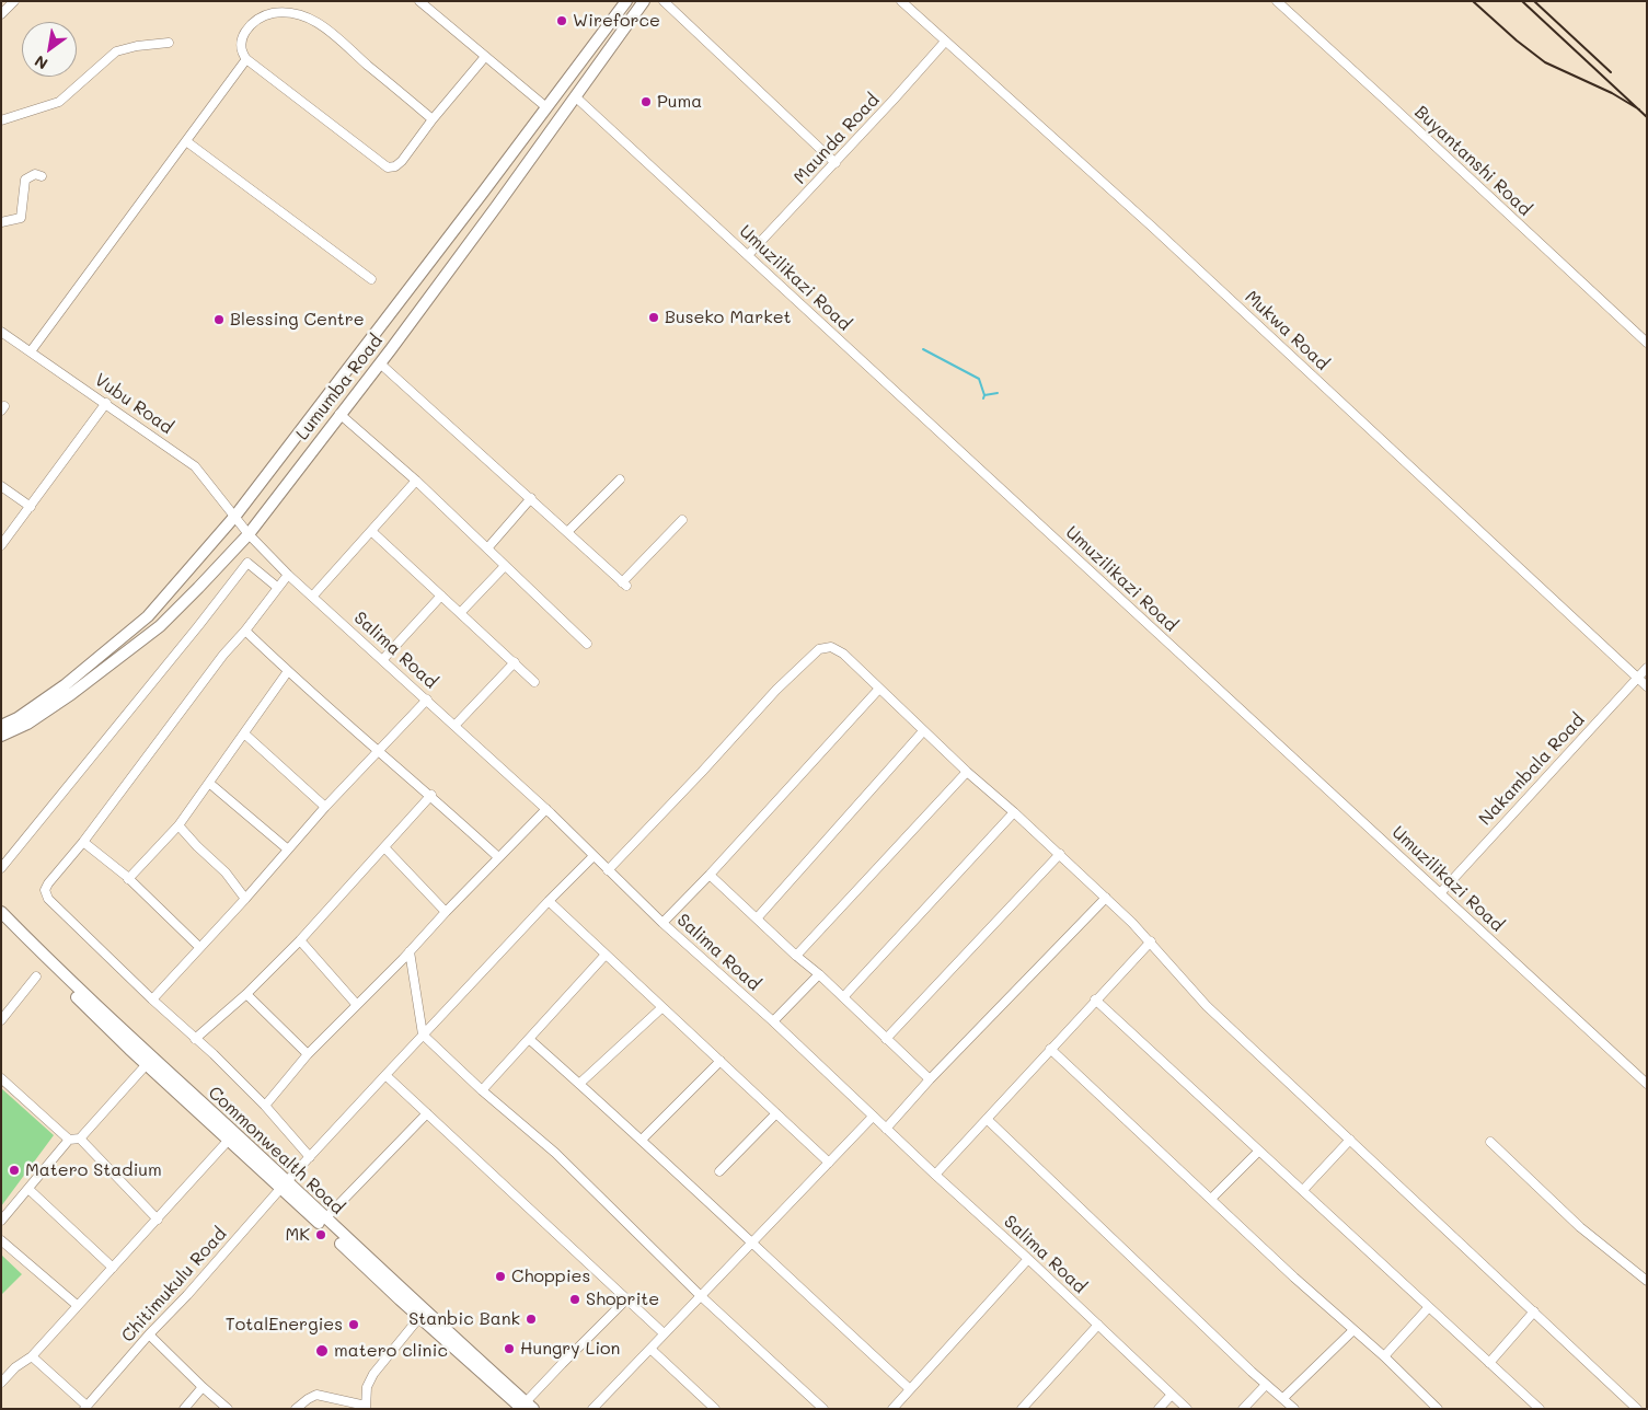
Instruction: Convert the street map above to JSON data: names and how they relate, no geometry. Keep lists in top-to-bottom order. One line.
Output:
{"streets":{"main road":["Lumumba Road","Commonwealth Road"],"street":["Maunda Road","Buyantanshi Road","Umuzilikazi Road","Mukwa Road","Vubu Road","Salima Road","Nakambala Road","Chitimukulu Road"]},"crossings":[["Maunda Road","Umuzilikazi Road"],["Maunda Road","Mukwa Road"],["Umuzilikazi Road","Lumumba Road"],["Umuzilikazi Road","Nakambala Road"],["Mukwa Road","Nakambala Road"],["Lumumba Road","Vubu Road"],["Lumumba Road","Salima Road"],["Vubu Road","Salima Road"],["Salima Road","Chitimukulu Road"],["Commonwealth Road","Chitimukulu Road"]],"places":["Wireforce","Puma","Buseko Market","Blessing Centre","Matero Stadium","MK","Choppies","Shoprite","Stanbic Bank","TotalEnergies","Hungry Lion","matero clinic"],"north":"bottom left"}
